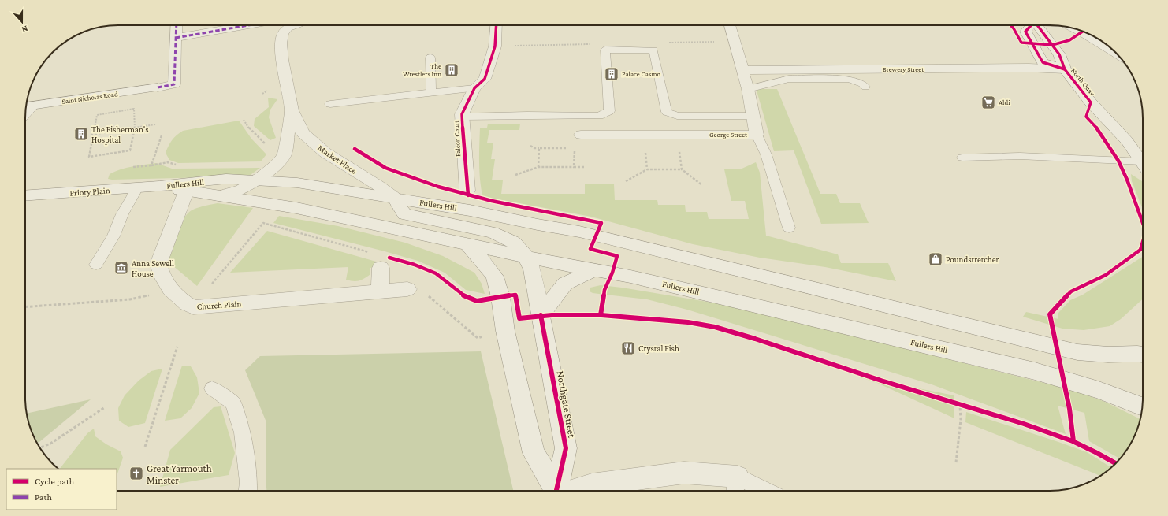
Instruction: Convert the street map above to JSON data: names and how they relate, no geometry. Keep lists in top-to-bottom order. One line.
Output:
{"streets":{"street":["Brewery Street","North Quay","Saint Nicholas Road","George Street","Falcon Court","Market Place","Fullers Hill","Priory Plain","Church Plain","Northgate Street"]},"crossings":[["Brewery Street","North Quay"],["Brewery Street","George Street"],["Market Place","Fullers Hill"],["Market Place","Northgate Street"],["Fullers Hill","Priory Plain"],["Fullers Hill","Church Plain"],["Fullers Hill","Northgate Street"]],"places":{"building":["The Wrestlers Inn","Palace Casino","The Fisherman's Hospital"],"supermarket":["Aldi"],"shop":["Poundstretcher"],"museum":["Anna Sewell House"],"restaurant":["Crystal Fish"],"church":["Great Yarmouth Minster"]},"legend":["Cycle path","Path"],"north":"bottom"}
